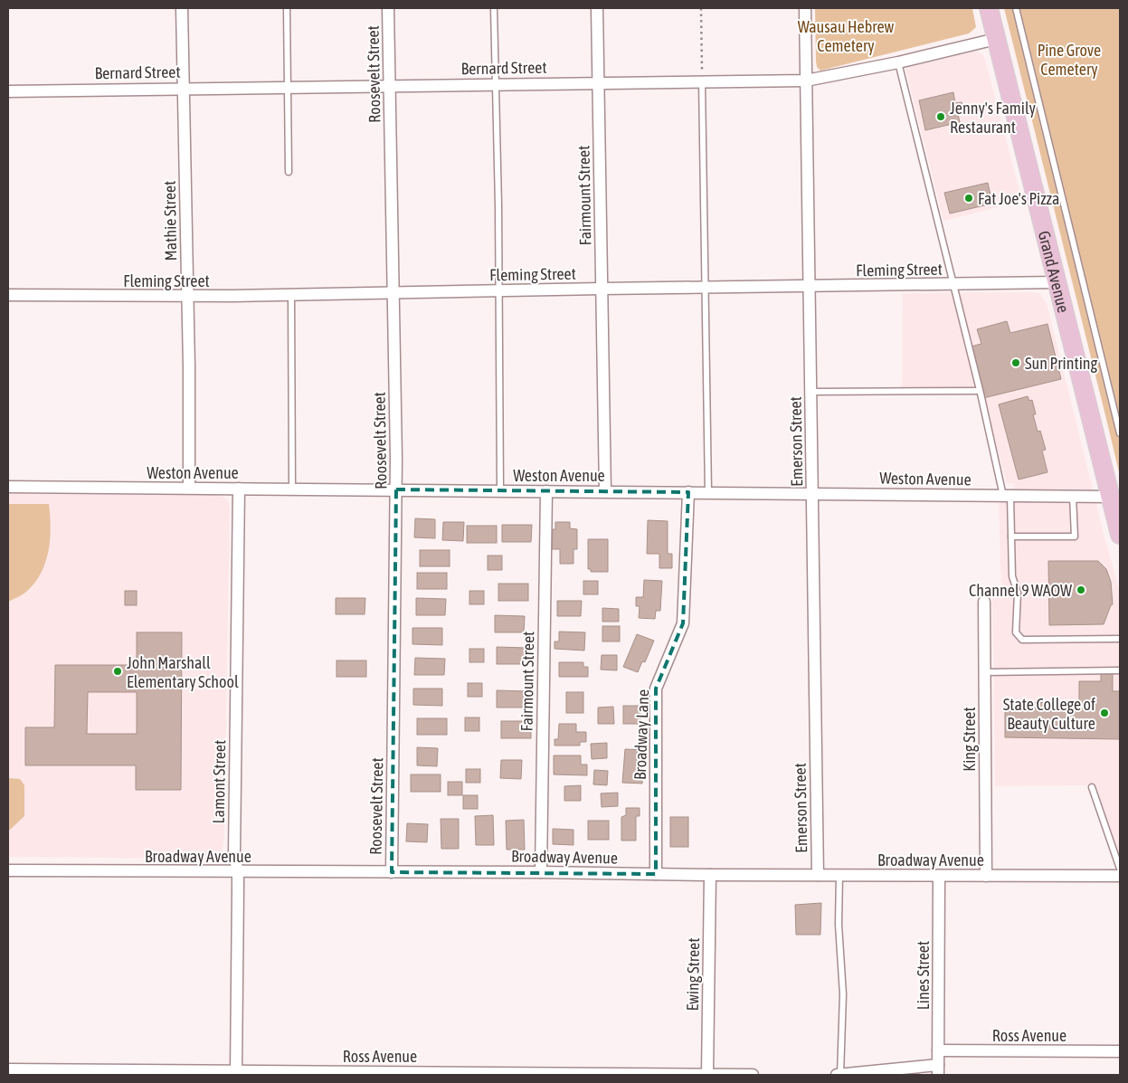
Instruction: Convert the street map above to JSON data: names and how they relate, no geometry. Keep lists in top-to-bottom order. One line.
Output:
{"streets":{"main road":["Grand Avenue"],"street":["Bernard Street","Roosevelt Street","Fairmount Street","Mathie Street","Fleming Street","Emerson Street","Weston Avenue","Broadway Lane","King Street","Lamont Street","Broadway Avenue","Ewing Street","Lines Street","Ross Avenue"]},"crossings":[["Bernard Street","Roosevelt Street"],["Bernard Street","Fairmount Street"],["Bernard Street","Mathie Street"],["Bernard Street","Grand Avenue"],["Bernard Street","Emerson Street"],["Roosevelt Street","Fleming Street"],["Roosevelt Street","Weston Avenue"],["Roosevelt Street","Broadway Avenue"],["Fairmount Street","Fleming Street"],["Fairmount Street","Weston Avenue"],["Fairmount Street","Broadway Avenue"],["Mathie Street","Fleming Street"],["Mathie Street","Weston Avenue"],["Fleming Street","Grand Avenue"],["Fleming Street","Emerson Street"],["Grand Avenue","Weston Avenue"],["Emerson Street","Weston Avenue"],["Emerson Street","Broadway Avenue"],["Weston Avenue","Broadway Lane"],["Weston Avenue","Lamont Street"],["Broadway Lane","Broadway Avenue"],["King Street","Broadway Avenue"],["Lamont Street","Broadway Avenue"],["Lamont Street","Ross Avenue"],["Broadway Avenue","Ewing Street"],["Broadway Avenue","Lines Street"],["Ewing Street","Ross Avenue"],["Lines Street","Ross Avenue"]],"parks":["Wausau Hebrew Cemetery","Pine Grove Cemetery"],"places":["Jenny's Family Restaurant","Fat Joe's Pizza","Sun Printing","Channel 9 WAOW","John Marshall Elementary School","State College of Beauty Culture"]}
